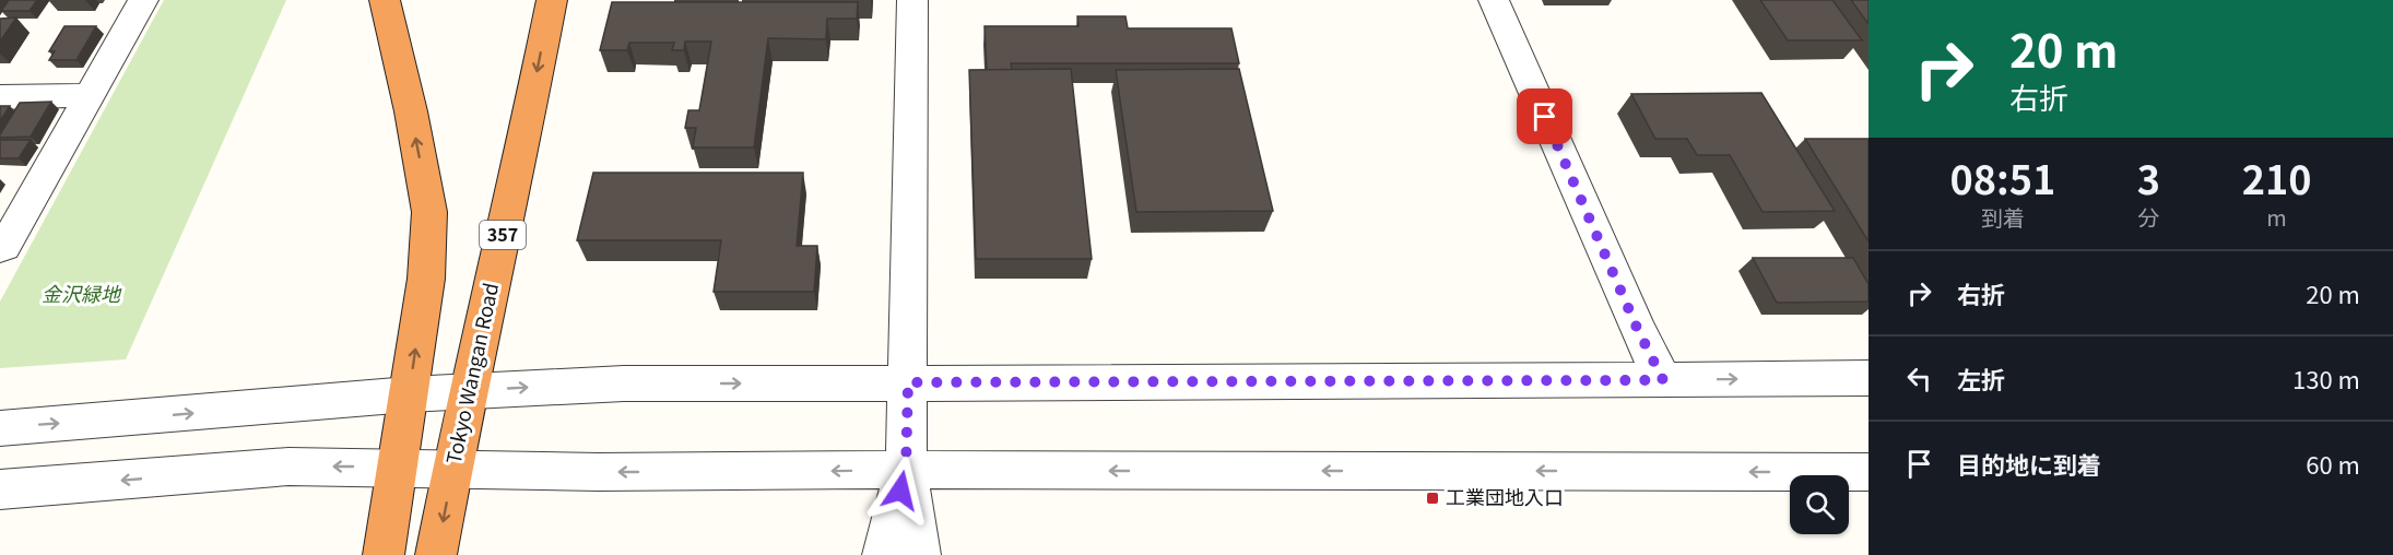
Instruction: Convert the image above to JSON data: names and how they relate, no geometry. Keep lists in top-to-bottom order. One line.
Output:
{"streets":{"highway":["357","Tokyo Wangan Road"]},"parks":["金沢緑地"],"places":{"transit":["工業団地入口"]},"page":{"turn":["20 m","右折"],"eta":["08:51","到着","3","分","210","m"],"list":[{"name":"右折","value":"20 m"},{"name":"左折","value":"130 m"},{"name":"目的地に到着","value":"60 m"}]}}
